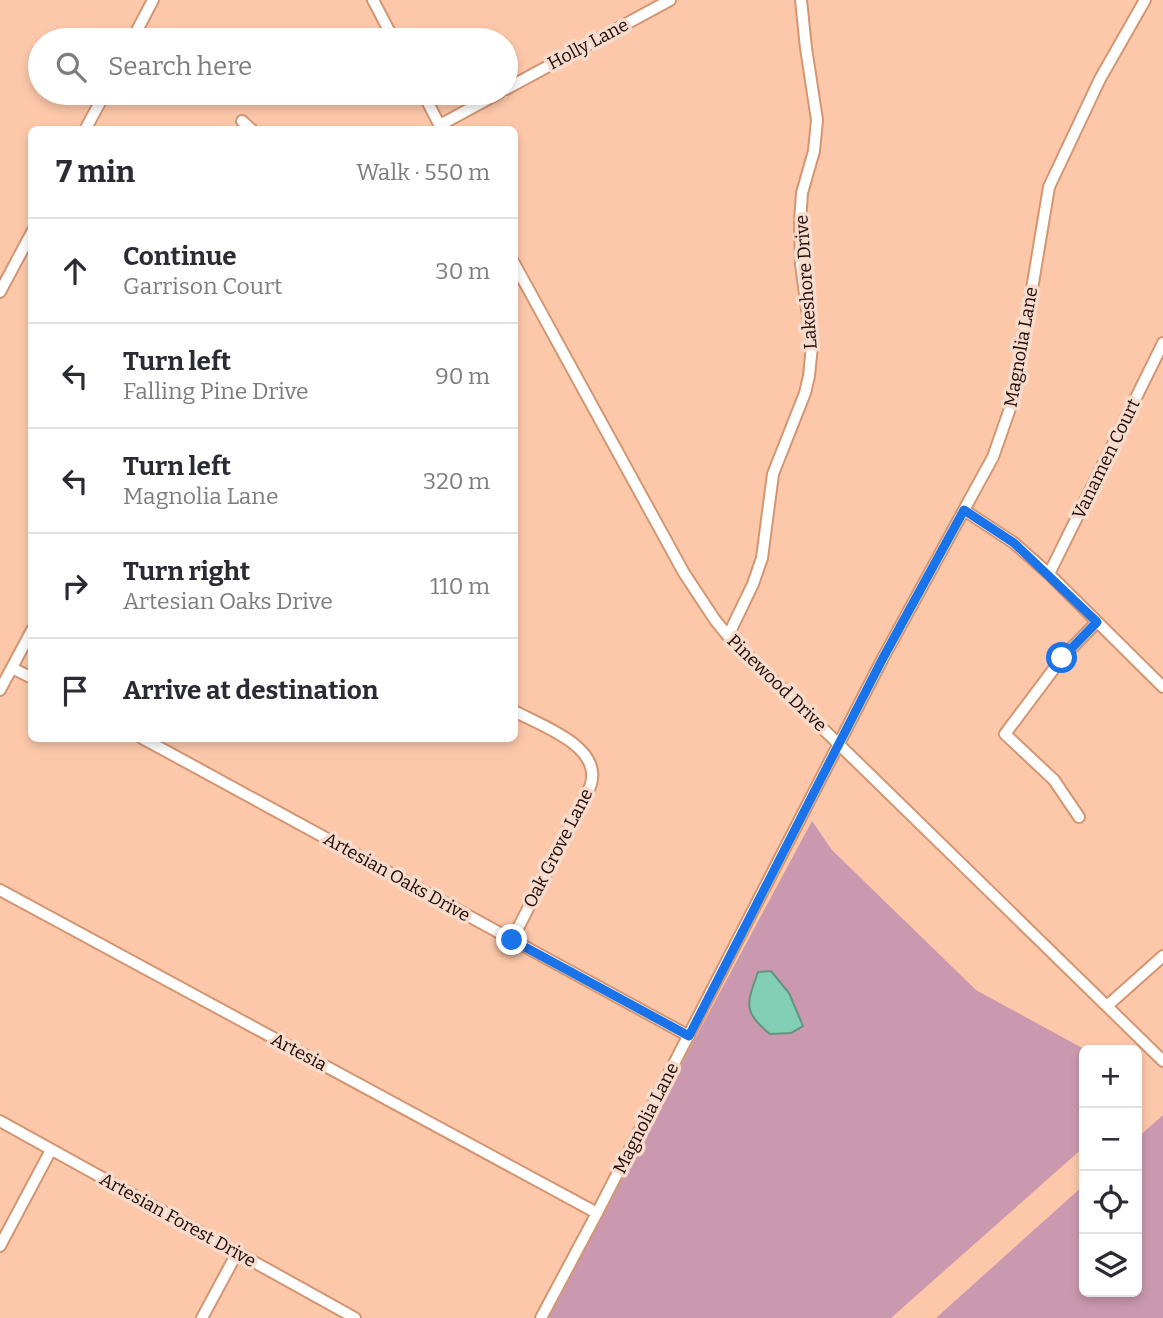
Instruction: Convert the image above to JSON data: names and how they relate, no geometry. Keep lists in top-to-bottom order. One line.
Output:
{"streets":{"street":["Holly Lane","Lakeshore Drive","Magnolia Lane","Vanamen Court","Pinewood Drive","Oak Grove Lane","Artesian Oaks Drive","Artesia","Artesian Forest Drive"]},"crossings":[["Lakeshore Drive","Pinewood Drive"],["Magnolia Lane","Pinewood Drive"],["Magnolia Lane","Artesian Oaks Drive"],["Magnolia Lane","Artesia"],["Oak Grove Lane","Artesian Oaks Drive"]],"page":{"search":"Search here","heading":["7 min","Walk · 550 m"],"list":[["Continue","Garrison Court","30 m"],["Turn left","Falling Pine Drive","90 m"],["Turn left","Magnolia Lane","320 m"],["Turn right","Artesian Oaks Drive","110 m"],"Arrive at destination"],"map_buttons":["+","−"]}}
